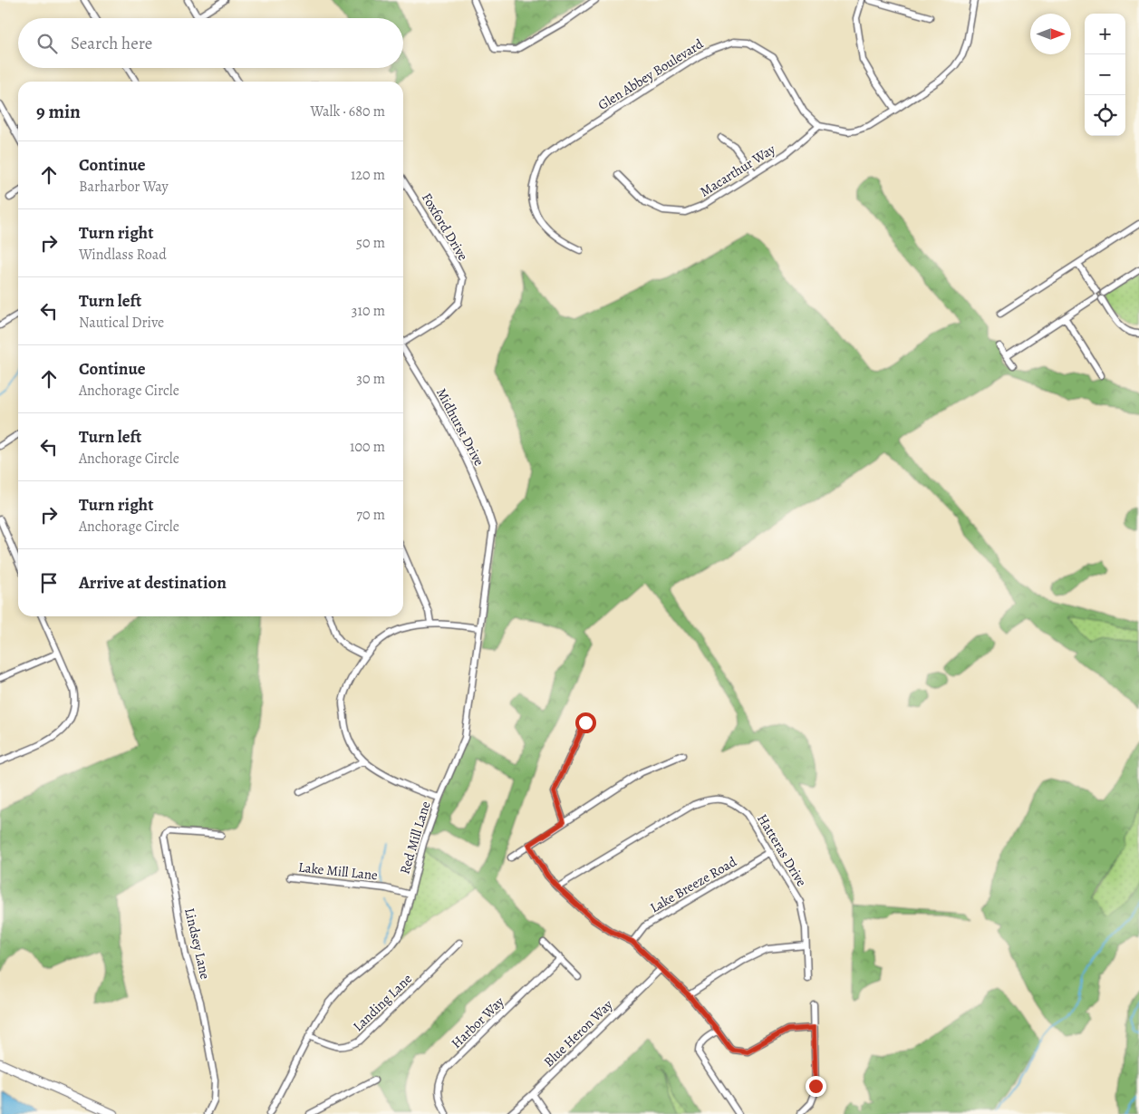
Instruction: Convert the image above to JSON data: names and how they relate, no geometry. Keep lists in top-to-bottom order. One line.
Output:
{"streets":{"street":["Glen Abbey Boulevard","Macarthur Way","Foxford Drive","Midhurst Drive","Red Mill Lane","Hatteras Drive","Lake Mill Lane","Lake Breeze Road","Lindsey Lane","Landing Lane","Harbor Way","Blue Heron Way"]},"crossings":[["Glen Abbey Boulevard","Macarthur Way"],["Midhurst Drive","Red Mill Lane"],["Red Mill Lane","Lake Mill Lane"],["Red Mill Lane","Landing Lane"],["Hatteras Drive","Lake Breeze Road"]],"north":"right","page":{"map_buttons":["+","−"],"search":"Search here","heading":["9 min","Walk · 680 m"],"list":[["Continue","Barharbor Way","120 m"],["Turn right","Windlass Road","50 m"],["Turn left","Nautical Drive","310 m"],["Continue","Anchorage Circle","30 m"],["Turn left","Anchorage Circle","100 m"],["Turn right","Anchorage Circle","70 m"],"Arrive at destination"]}}
